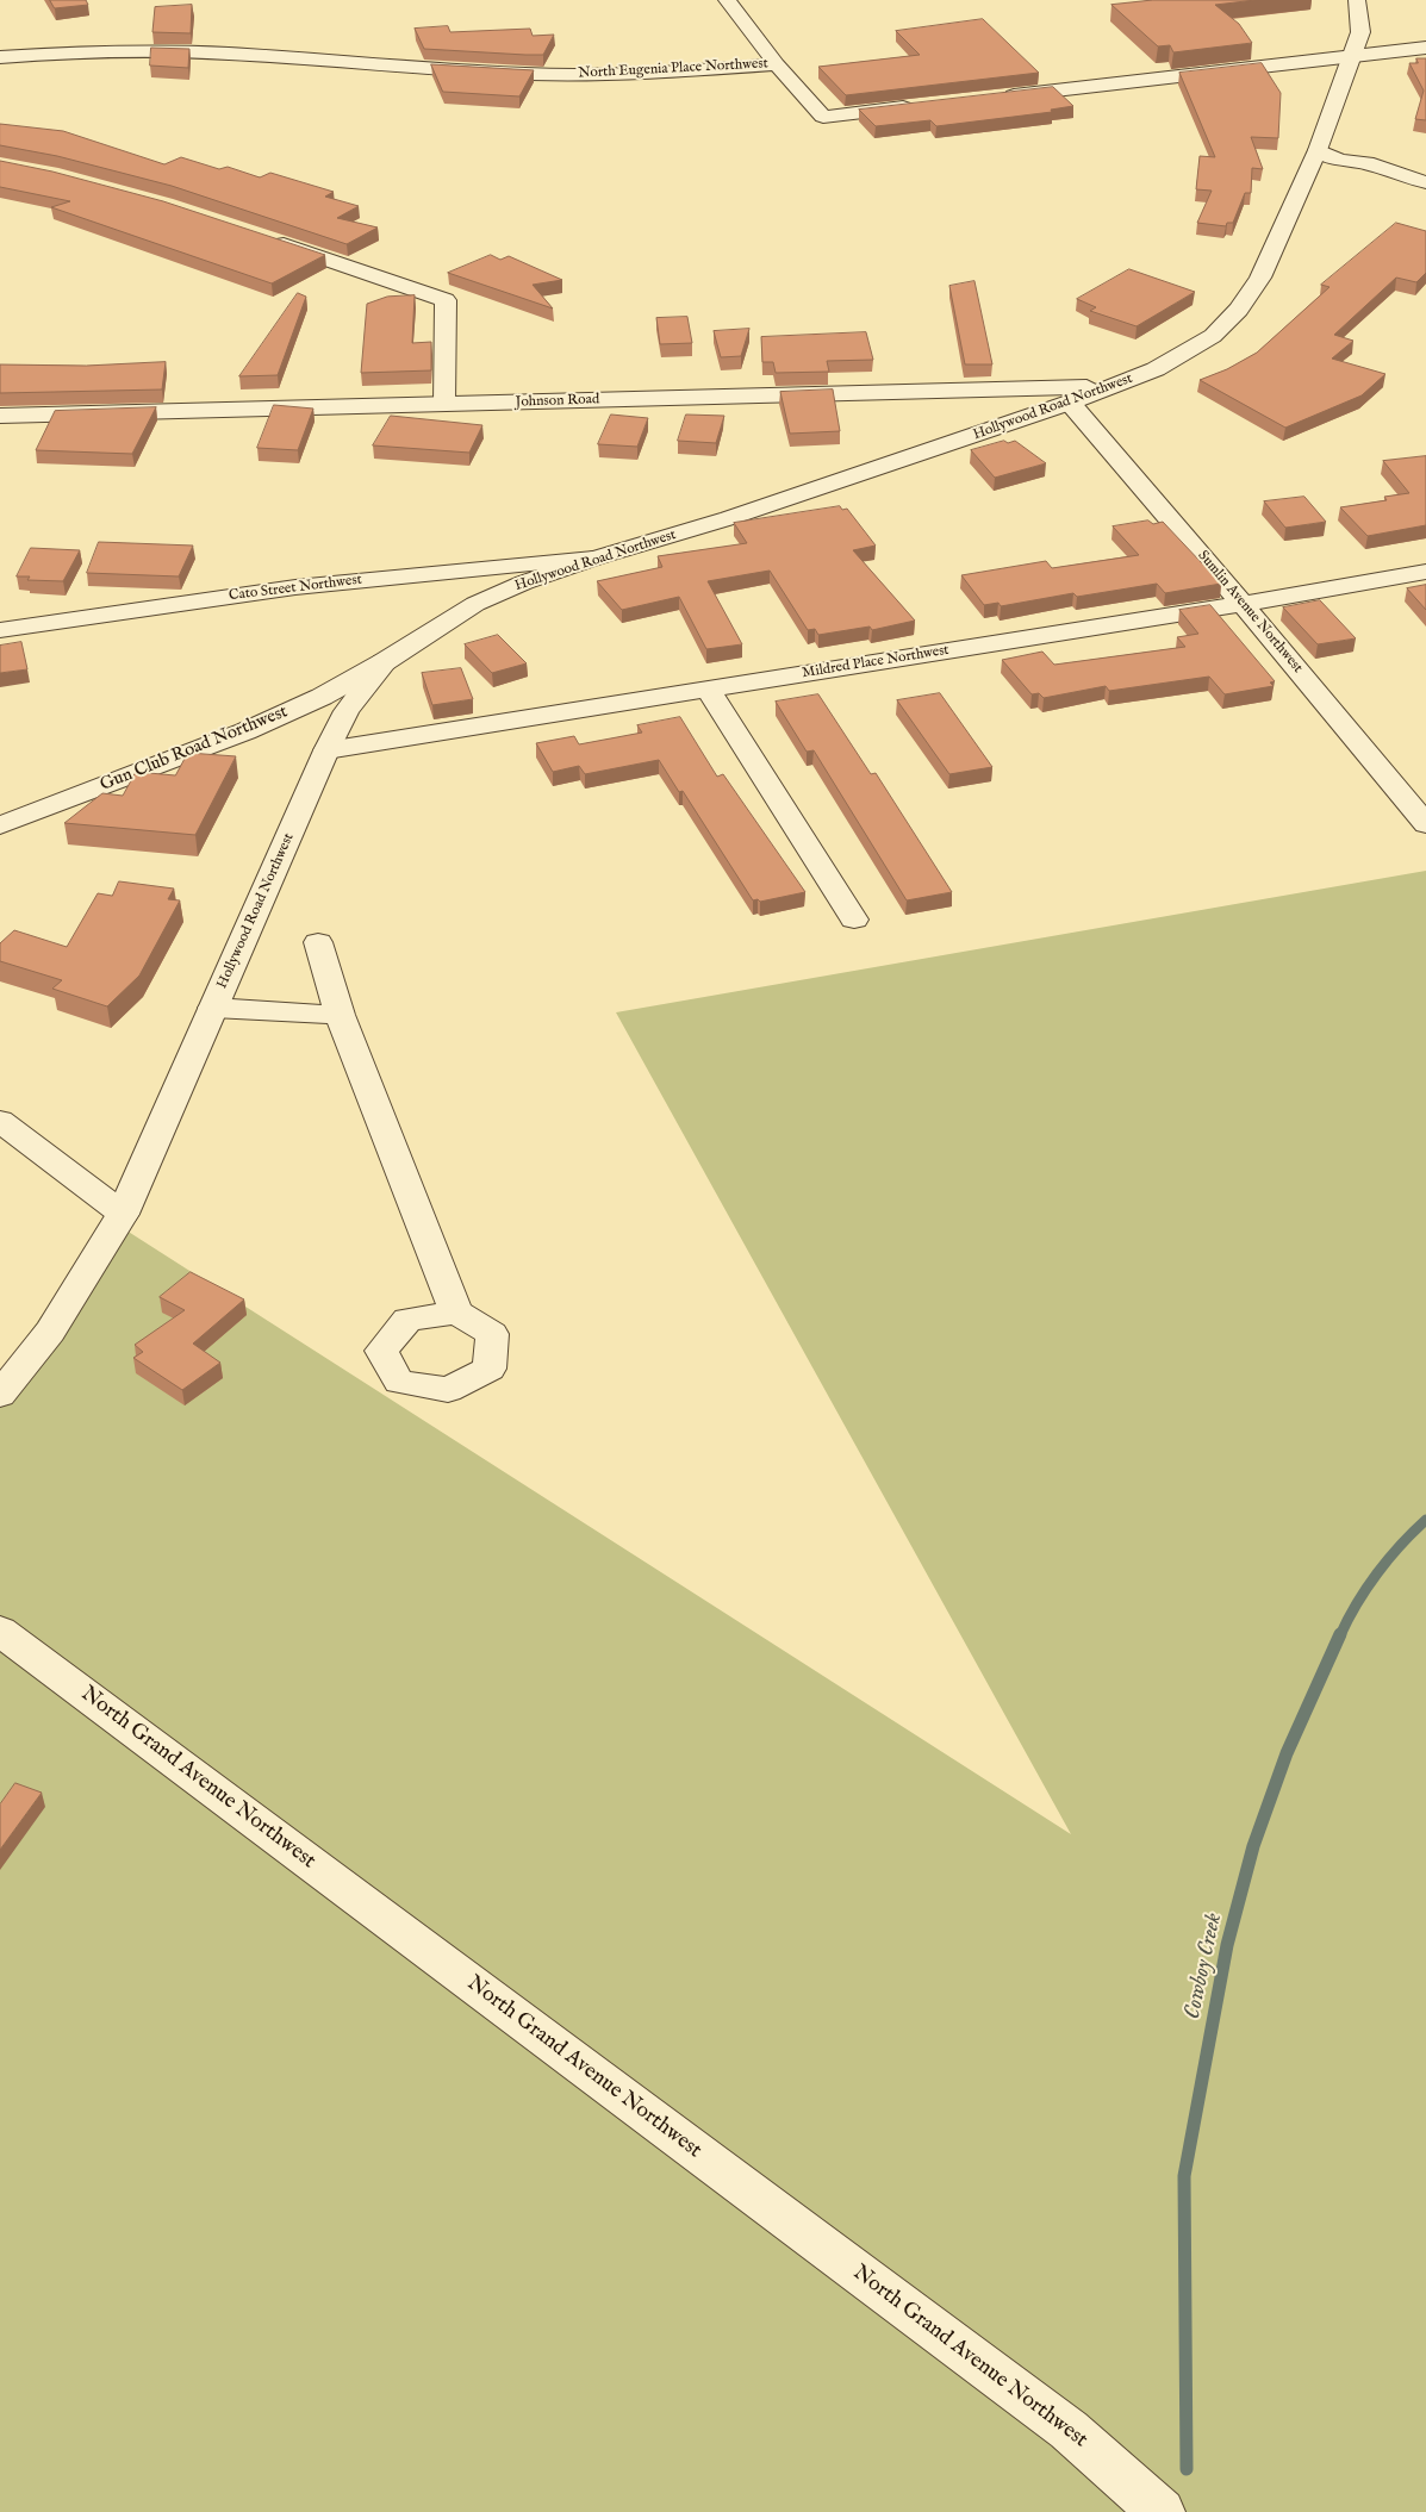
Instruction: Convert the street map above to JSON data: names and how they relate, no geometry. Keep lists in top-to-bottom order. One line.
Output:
{"streets":{"street":["North Eugenia Place Northwest","Johnson Road","Hollywood Road Northwest","Cato Street Northwest","Sumlin Avenue Northwest","Mildred Place Northwest","Gun Club Road Northwest","North Grand Avenue Northwest"]},"crossings":[["Johnson Road","Hollywood Road Northwest"],["Hollywood Road Northwest","Cato Street Northwest"],["Hollywood Road Northwest","Sumlin Avenue Northwest"],["Hollywood Road Northwest","Mildred Place Northwest"],["Hollywood Road Northwest","Gun Club Road Northwest"],["Sumlin Avenue Northwest","Mildred Place Northwest"]],"water":["Cowboy Creek"]}
